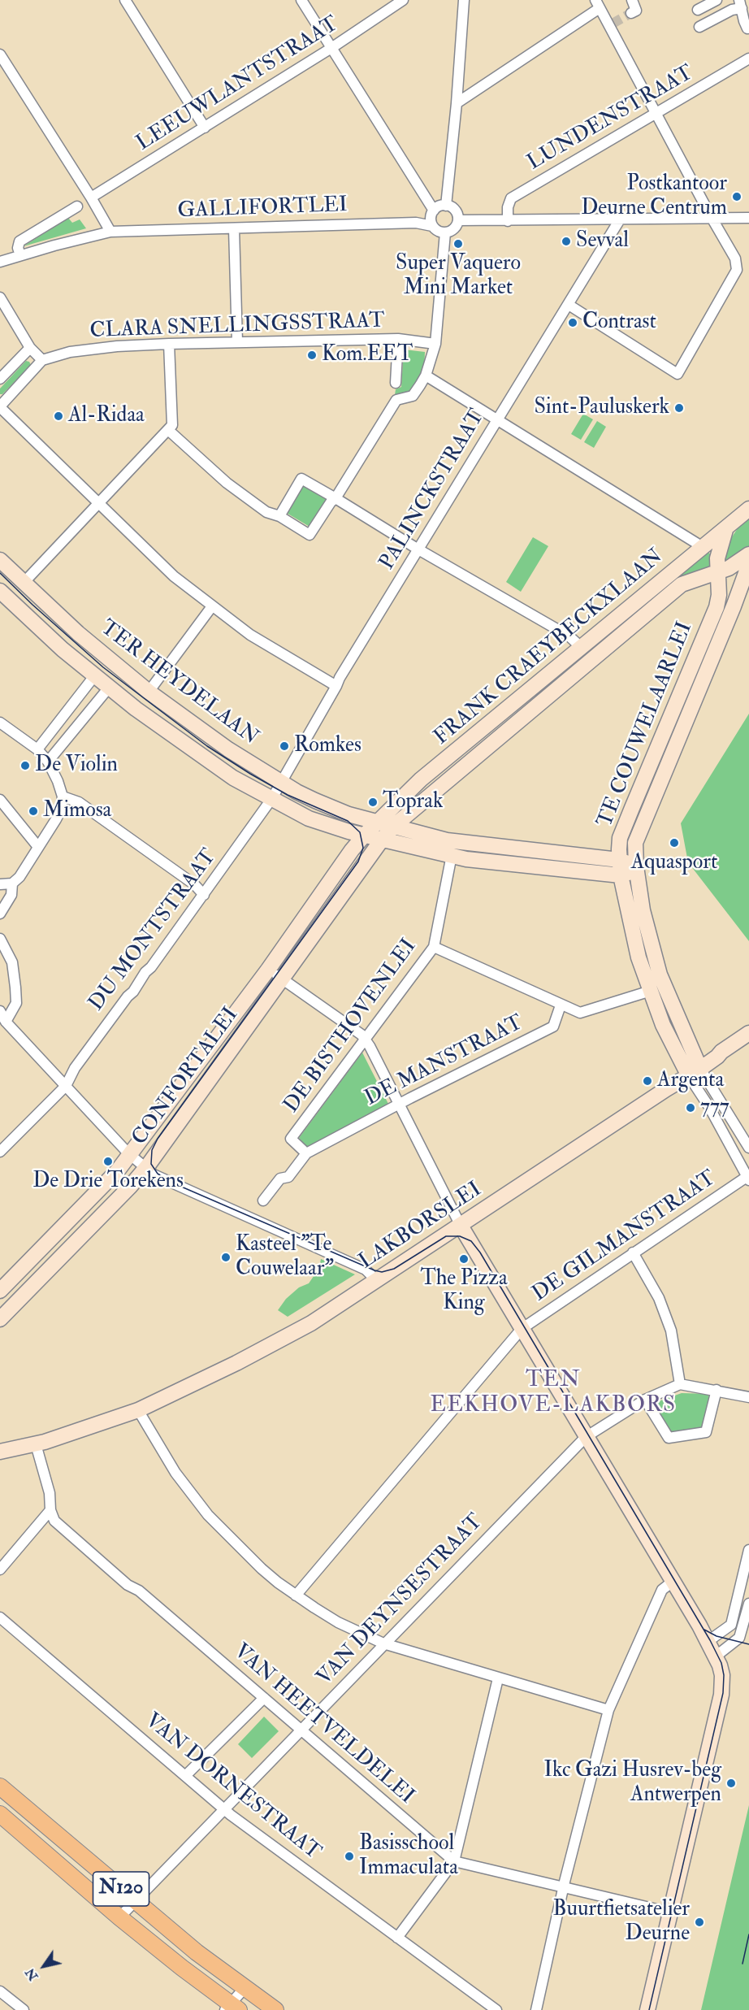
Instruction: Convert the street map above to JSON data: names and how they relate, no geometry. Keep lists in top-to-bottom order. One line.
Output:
{"streets":{"main road":["N120"],"street":["LEEUWLANTSTRAAT","LUNDENSTRAAT","GALLIFORTLEI","CLARA SNELLINGSSTRAAT","PALINCKSTRAAT","FRANK CRAEYBECKXLAAN","TER HEYDELAAN","TE COUWELAARLEI","DU MONTSTRAAT","DE BISTHOVENLEI","DE MANSTRAAT","CONFORTALEI","LAKBORSLEI","DE GILMANSTRAAT","VAN DEYNSESTRAAT","VAN HEETVELDELEI","VAN DORNESTRAAT"]},"crossings":[["PALINCKSTRAAT","TER HEYDELAAN"],["PALINCKSTRAAT","DU MONTSTRAAT"],["FRANK CRAEYBECKXLAAN","TER HEYDELAAN"],["FRANK CRAEYBECKXLAAN","TE COUWELAARLEI"],["TER HEYDELAAN","TE COUWELAARLEI"],["TER HEYDELAAN","DU MONTSTRAAT"],["TER HEYDELAAN","DE BISTHOVENLEI"],["TER HEYDELAAN","CONFORTALEI"],["TE COUWELAARLEI","LAKBORSLEI"],["DE BISTHOVENLEI","DE MANSTRAAT"],["LAKBORSLEI","VAN HEETVELDELEI"],["VAN DEYNSESTRAAT","VAN HEETVELDELEI"],["VAN DEYNSESTRAAT","VAN DORNESTRAAT"],["VAN DEYNSESTRAAT","N120"]],"districts":["TEN EEKHOVE-LAKBORS"],"places":["Postkantoor Deurne Centrum","Sevval","Super Vaquero Mini Market","Contrast","Kom.EET","Sint-Pauluskerk","Al-Ridaa","Romkes","De Violin","Toprak","Mimosa","Aquasport","Argenta","777","De Drie Torekens","Kasteel \"Te Couwelaar\"","The Pizza King","Ikc Gazi Husrev-beg Antwerpen","Basisschool Immaculata","Buurtfietsatelier Deurne"],"north":"bottom left"}
